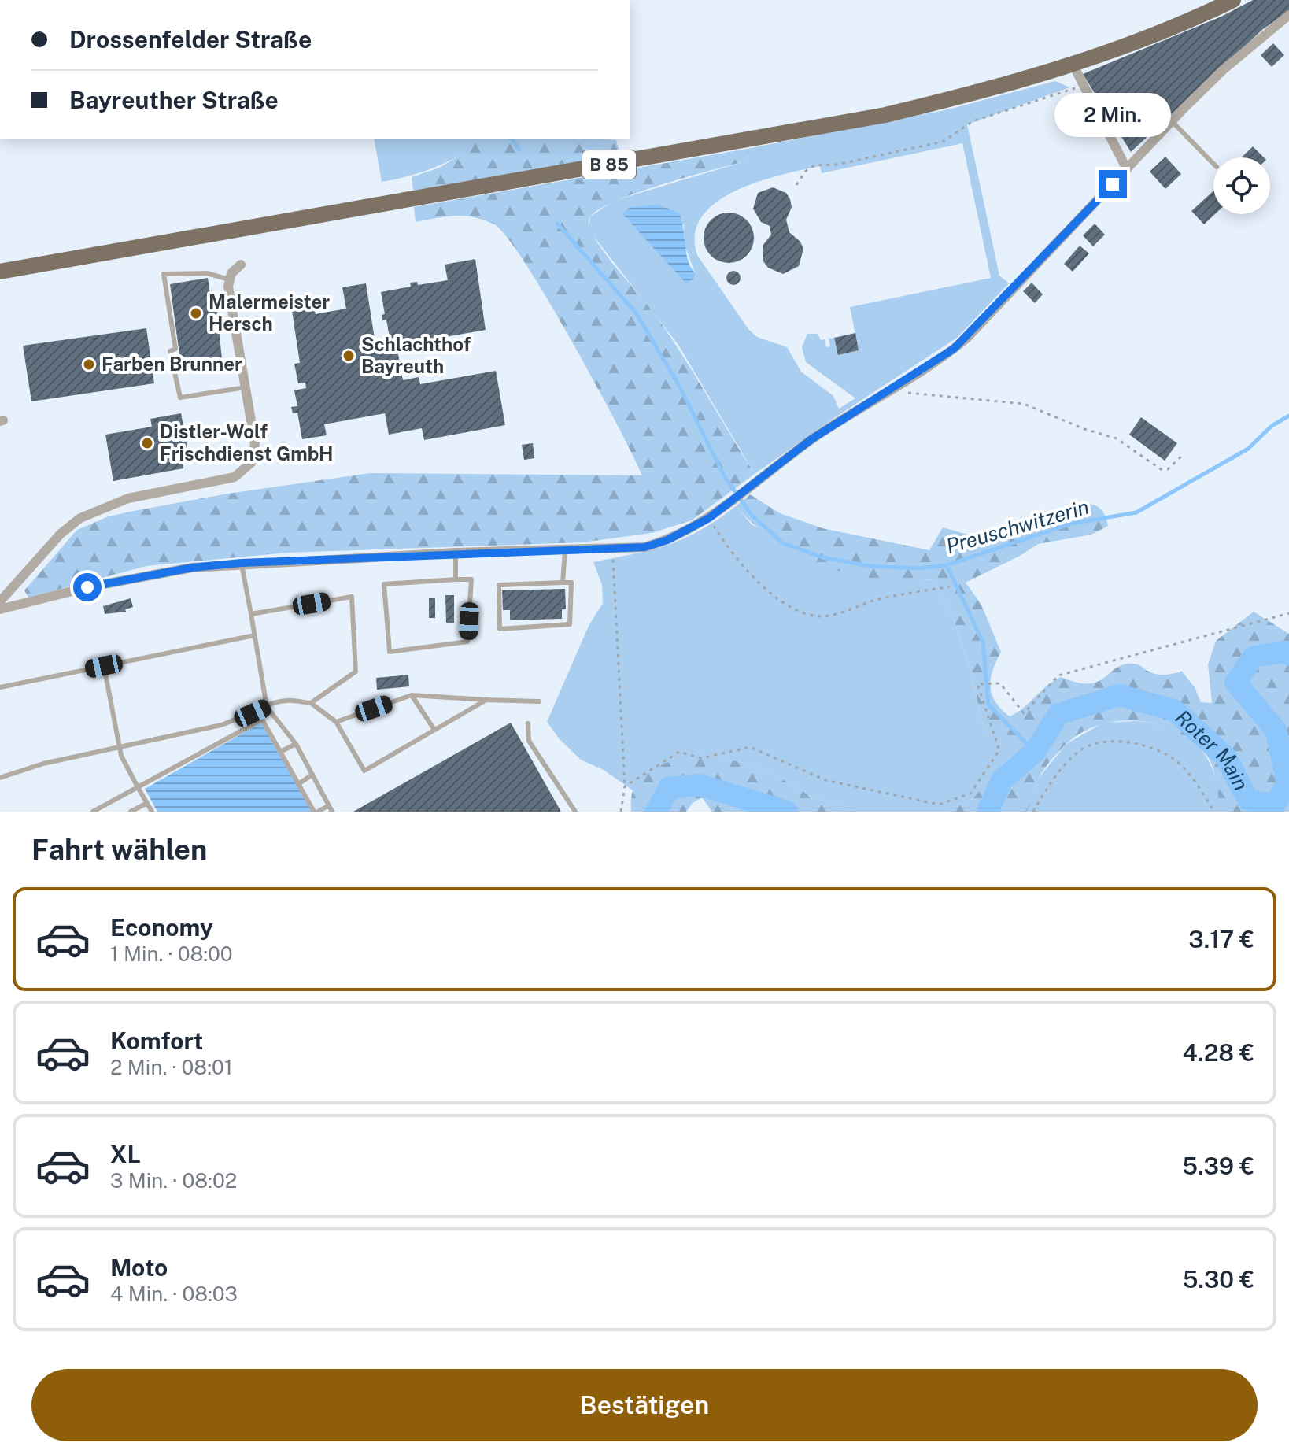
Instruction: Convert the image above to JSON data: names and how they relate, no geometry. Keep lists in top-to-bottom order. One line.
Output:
{"streets":{"main road":["B 85"]},"water":["Preuschwitzerin","Roter Main"],"places":["Malermeister Hersch","Schlachthof Bayreuth","Farben Brunner","Distler-Wolf Frischdienst GmbH"],"page":{"banner":["Drossenfelder Straße","Bayreuther Straße"],"bubble":"2 Min.","heading":"Fahrt wählen","list":[{"name":"Economy","note":"1 Min. · 08:00","value":"3.17 €"},{"name":"Komfort","note":"2 Min. · 08:01","value":"4.28 €"},{"name":"XL","note":"3 Min. · 08:02","value":"5.39 €"},{"name":"Moto","note":"4 Min. · 08:03","value":"5.30 €"}],"buttons":"Bestätigen"}}
